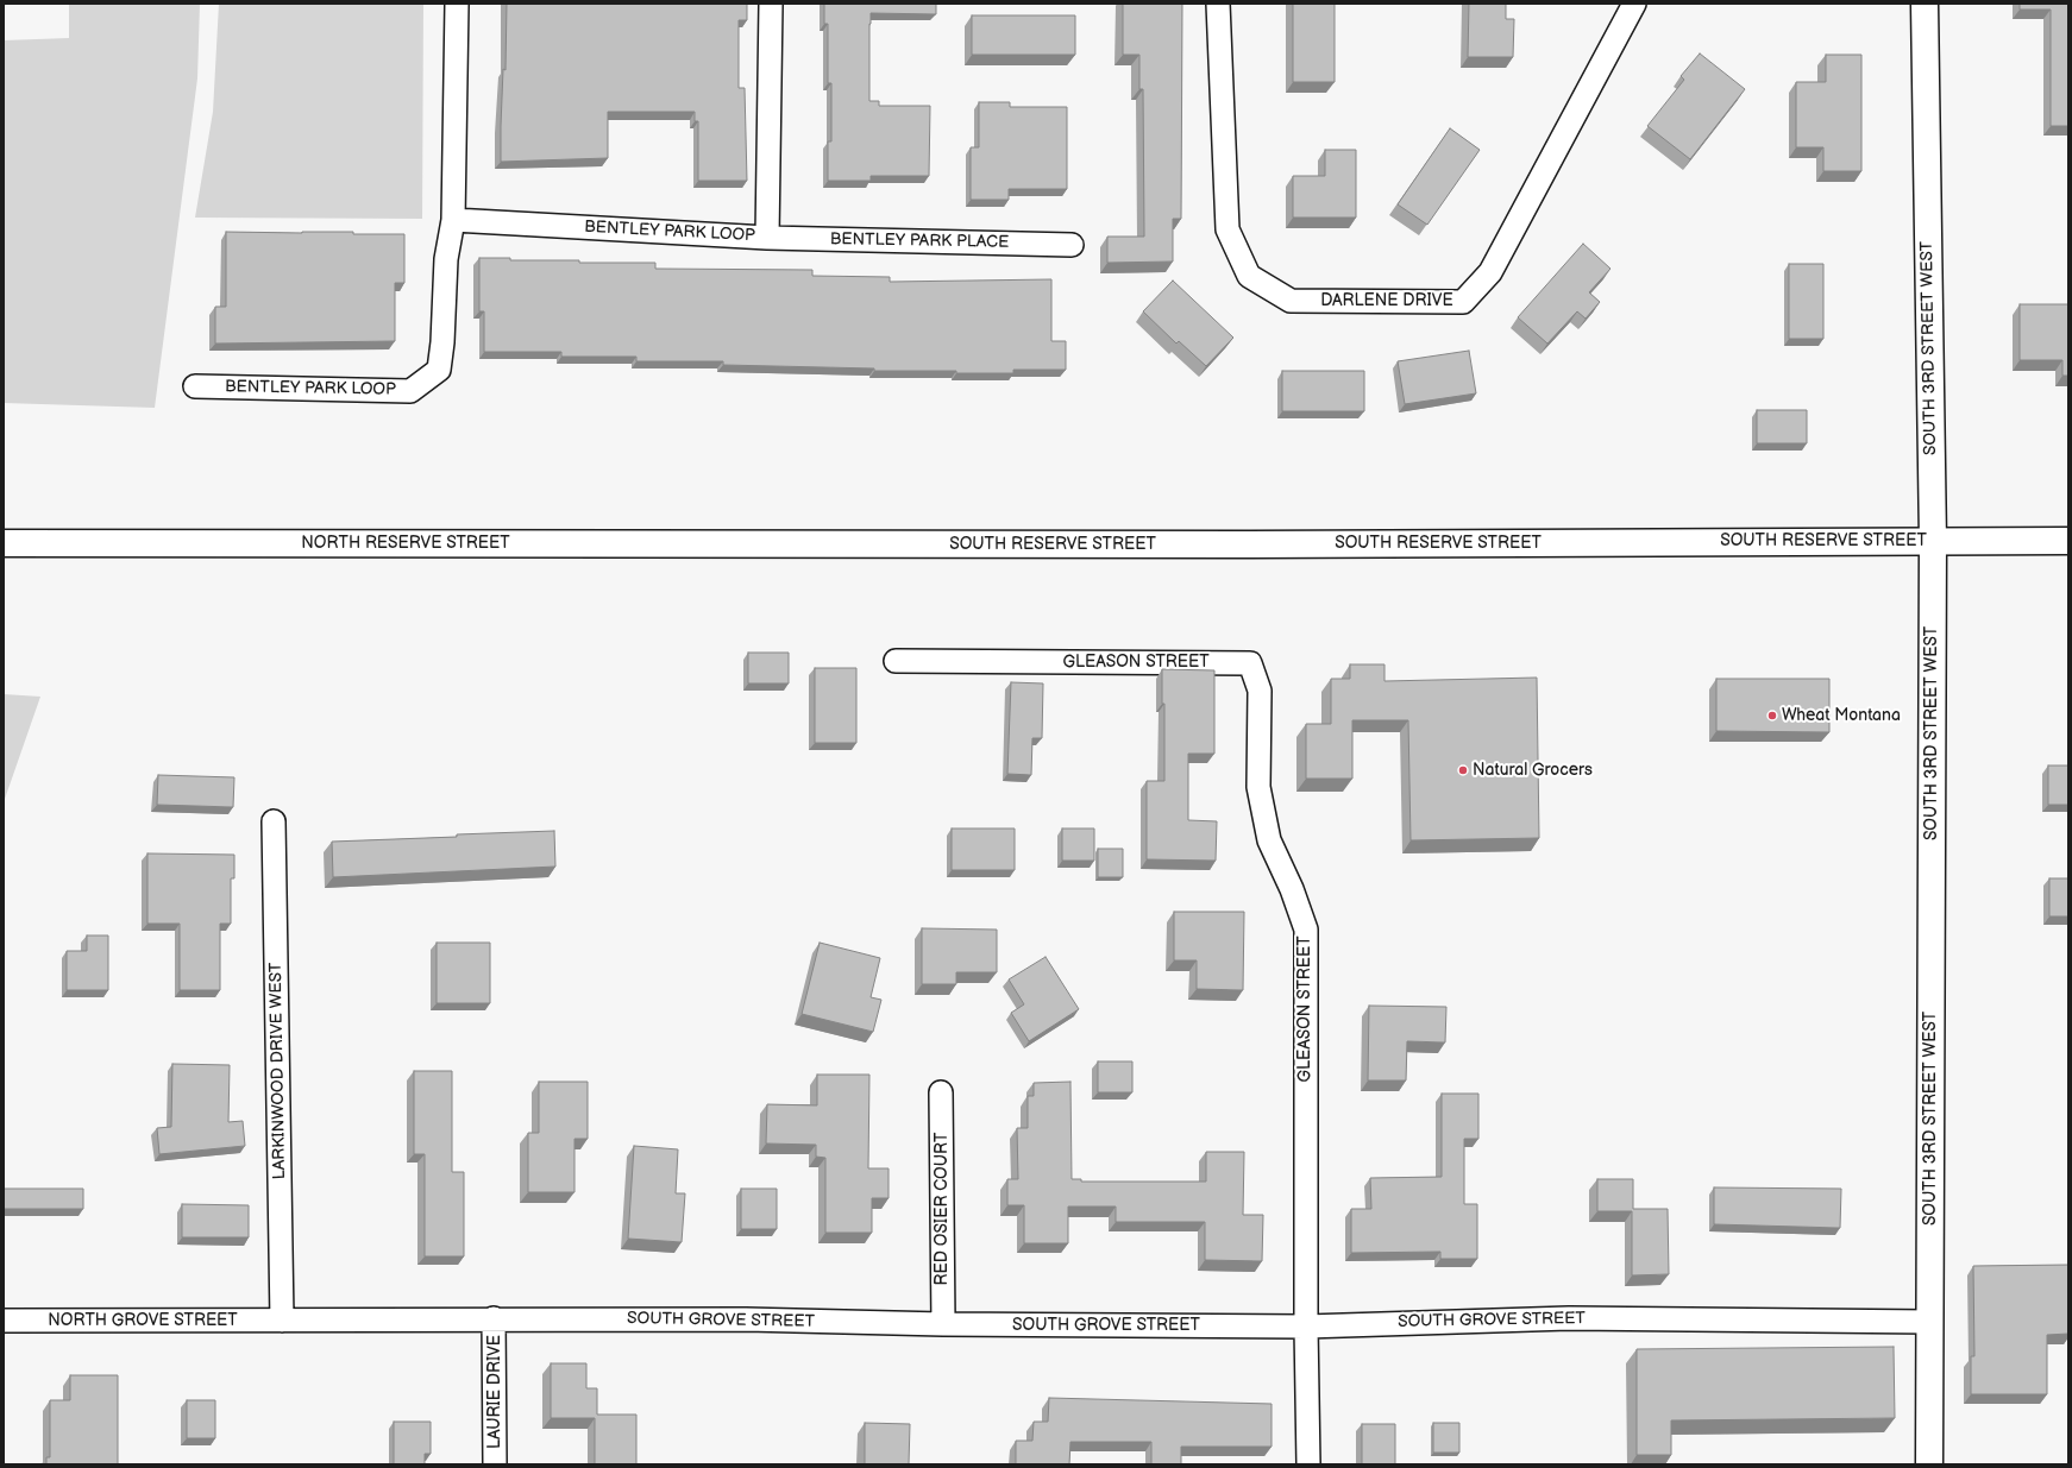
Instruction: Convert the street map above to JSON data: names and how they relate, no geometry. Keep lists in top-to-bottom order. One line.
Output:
{"streets":{"main road":["SOUTH 3RD STREET WEST","SOUTH RESERVE STREET","NORTH RESERVE STREET"],"street":["BENTLEY PARK LOOP","BENTLEY PARK PLACE","DARLENE DRIVE","GLEASON STREET","LARKINWOOD DRIVE WEST","RED OSIER COURT","NORTH GROVE STREET","SOUTH GROVE STREET","LAURIE DRIVE"]},"crossings":[["BENTLEY PARK LOOP","BENTLEY PARK PLACE"],["SOUTH 3RD STREET WEST","SOUTH RESERVE STREET"],["SOUTH 3RD STREET WEST","SOUTH GROVE STREET"],["SOUTH RESERVE STREET","NORTH RESERVE STREET"],["GLEASON STREET","SOUTH GROVE STREET"],["LARKINWOOD DRIVE WEST","NORTH GROVE STREET"],["LARKINWOOD DRIVE WEST","SOUTH GROVE STREET"],["RED OSIER COURT","SOUTH GROVE STREET"],["NORTH GROVE STREET","SOUTH GROVE STREET"],["SOUTH GROVE STREET","LAURIE DRIVE"]],"places":["Wheat Montana","Natural Grocers"]}
